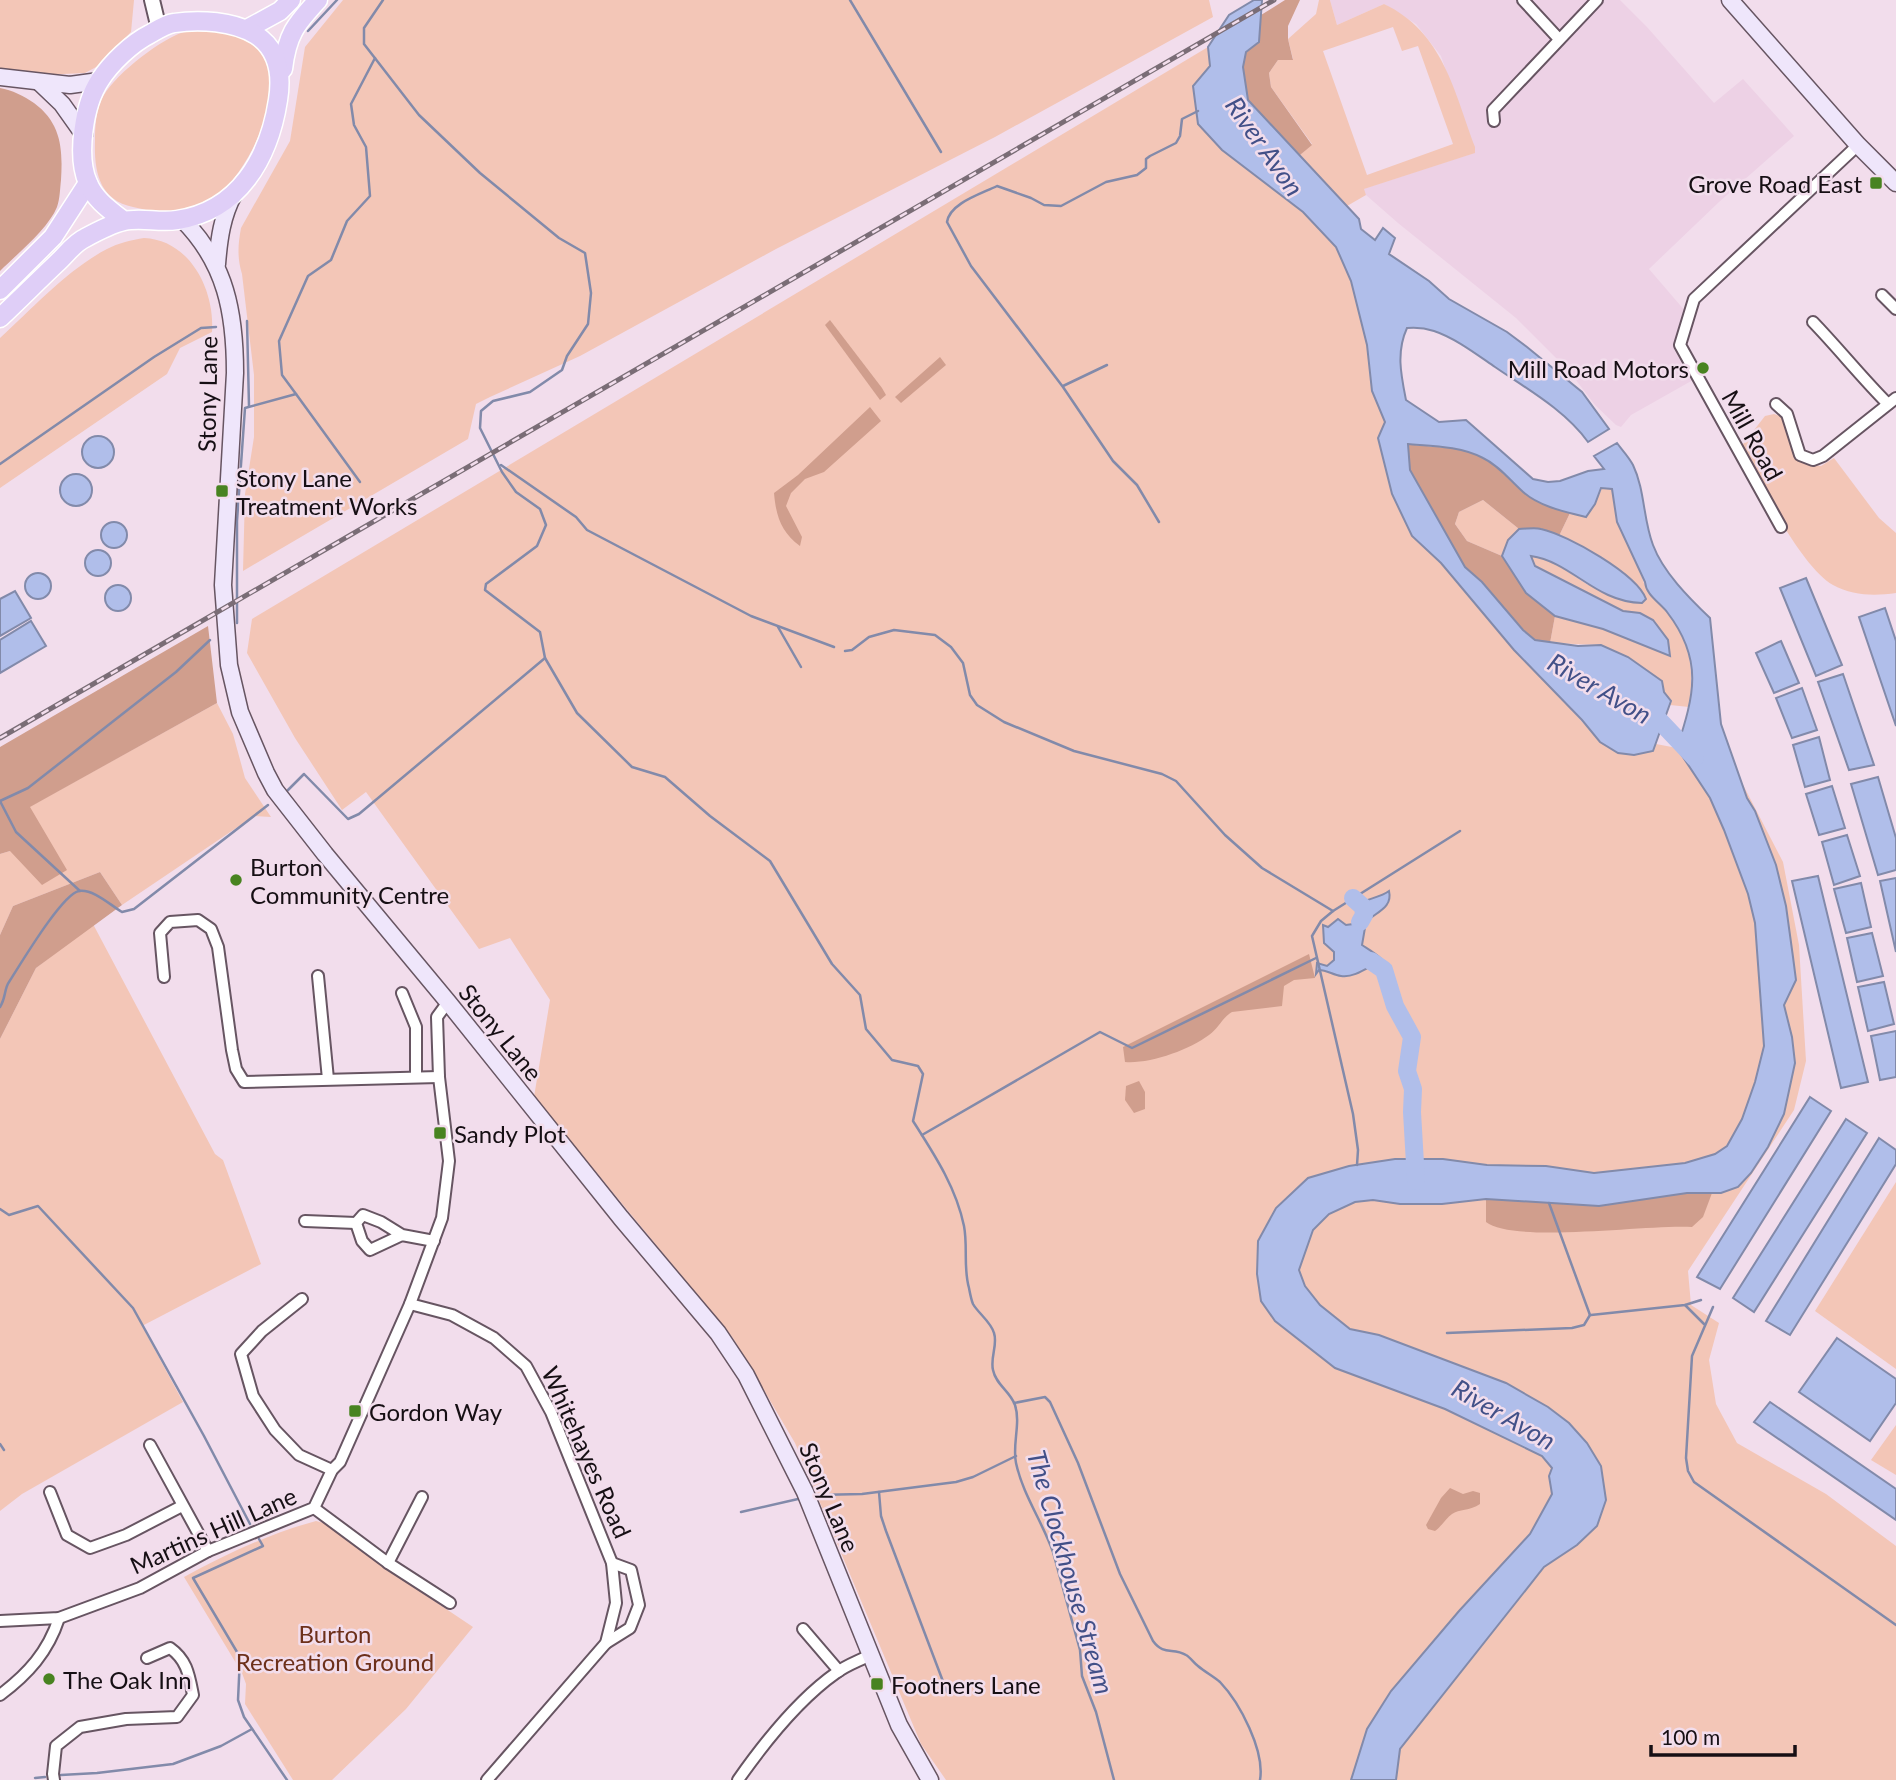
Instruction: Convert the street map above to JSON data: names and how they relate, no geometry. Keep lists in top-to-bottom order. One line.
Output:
{"streets":{"main road":["Stony Lane"],"street":["Mill Road","Whitehayes Road","Martins Hill Lane"]},"crossings":[["Stony Lane","Martins Hill Lane"],["Whitehayes Road","Martins Hill Lane"]],"water":["River Avon","The Clockhouse Stream"],"parks":["Burton Recreation Ground"],"places":{"transit":["Grove Road East","Stony Lane Treatment Works","Sandy Plot","Gordon Way","Footners Lane"],"other":["Mill Road Motors","Burton Community Centre","The Oak Inn"]},"scale_bar":"100 m"}
